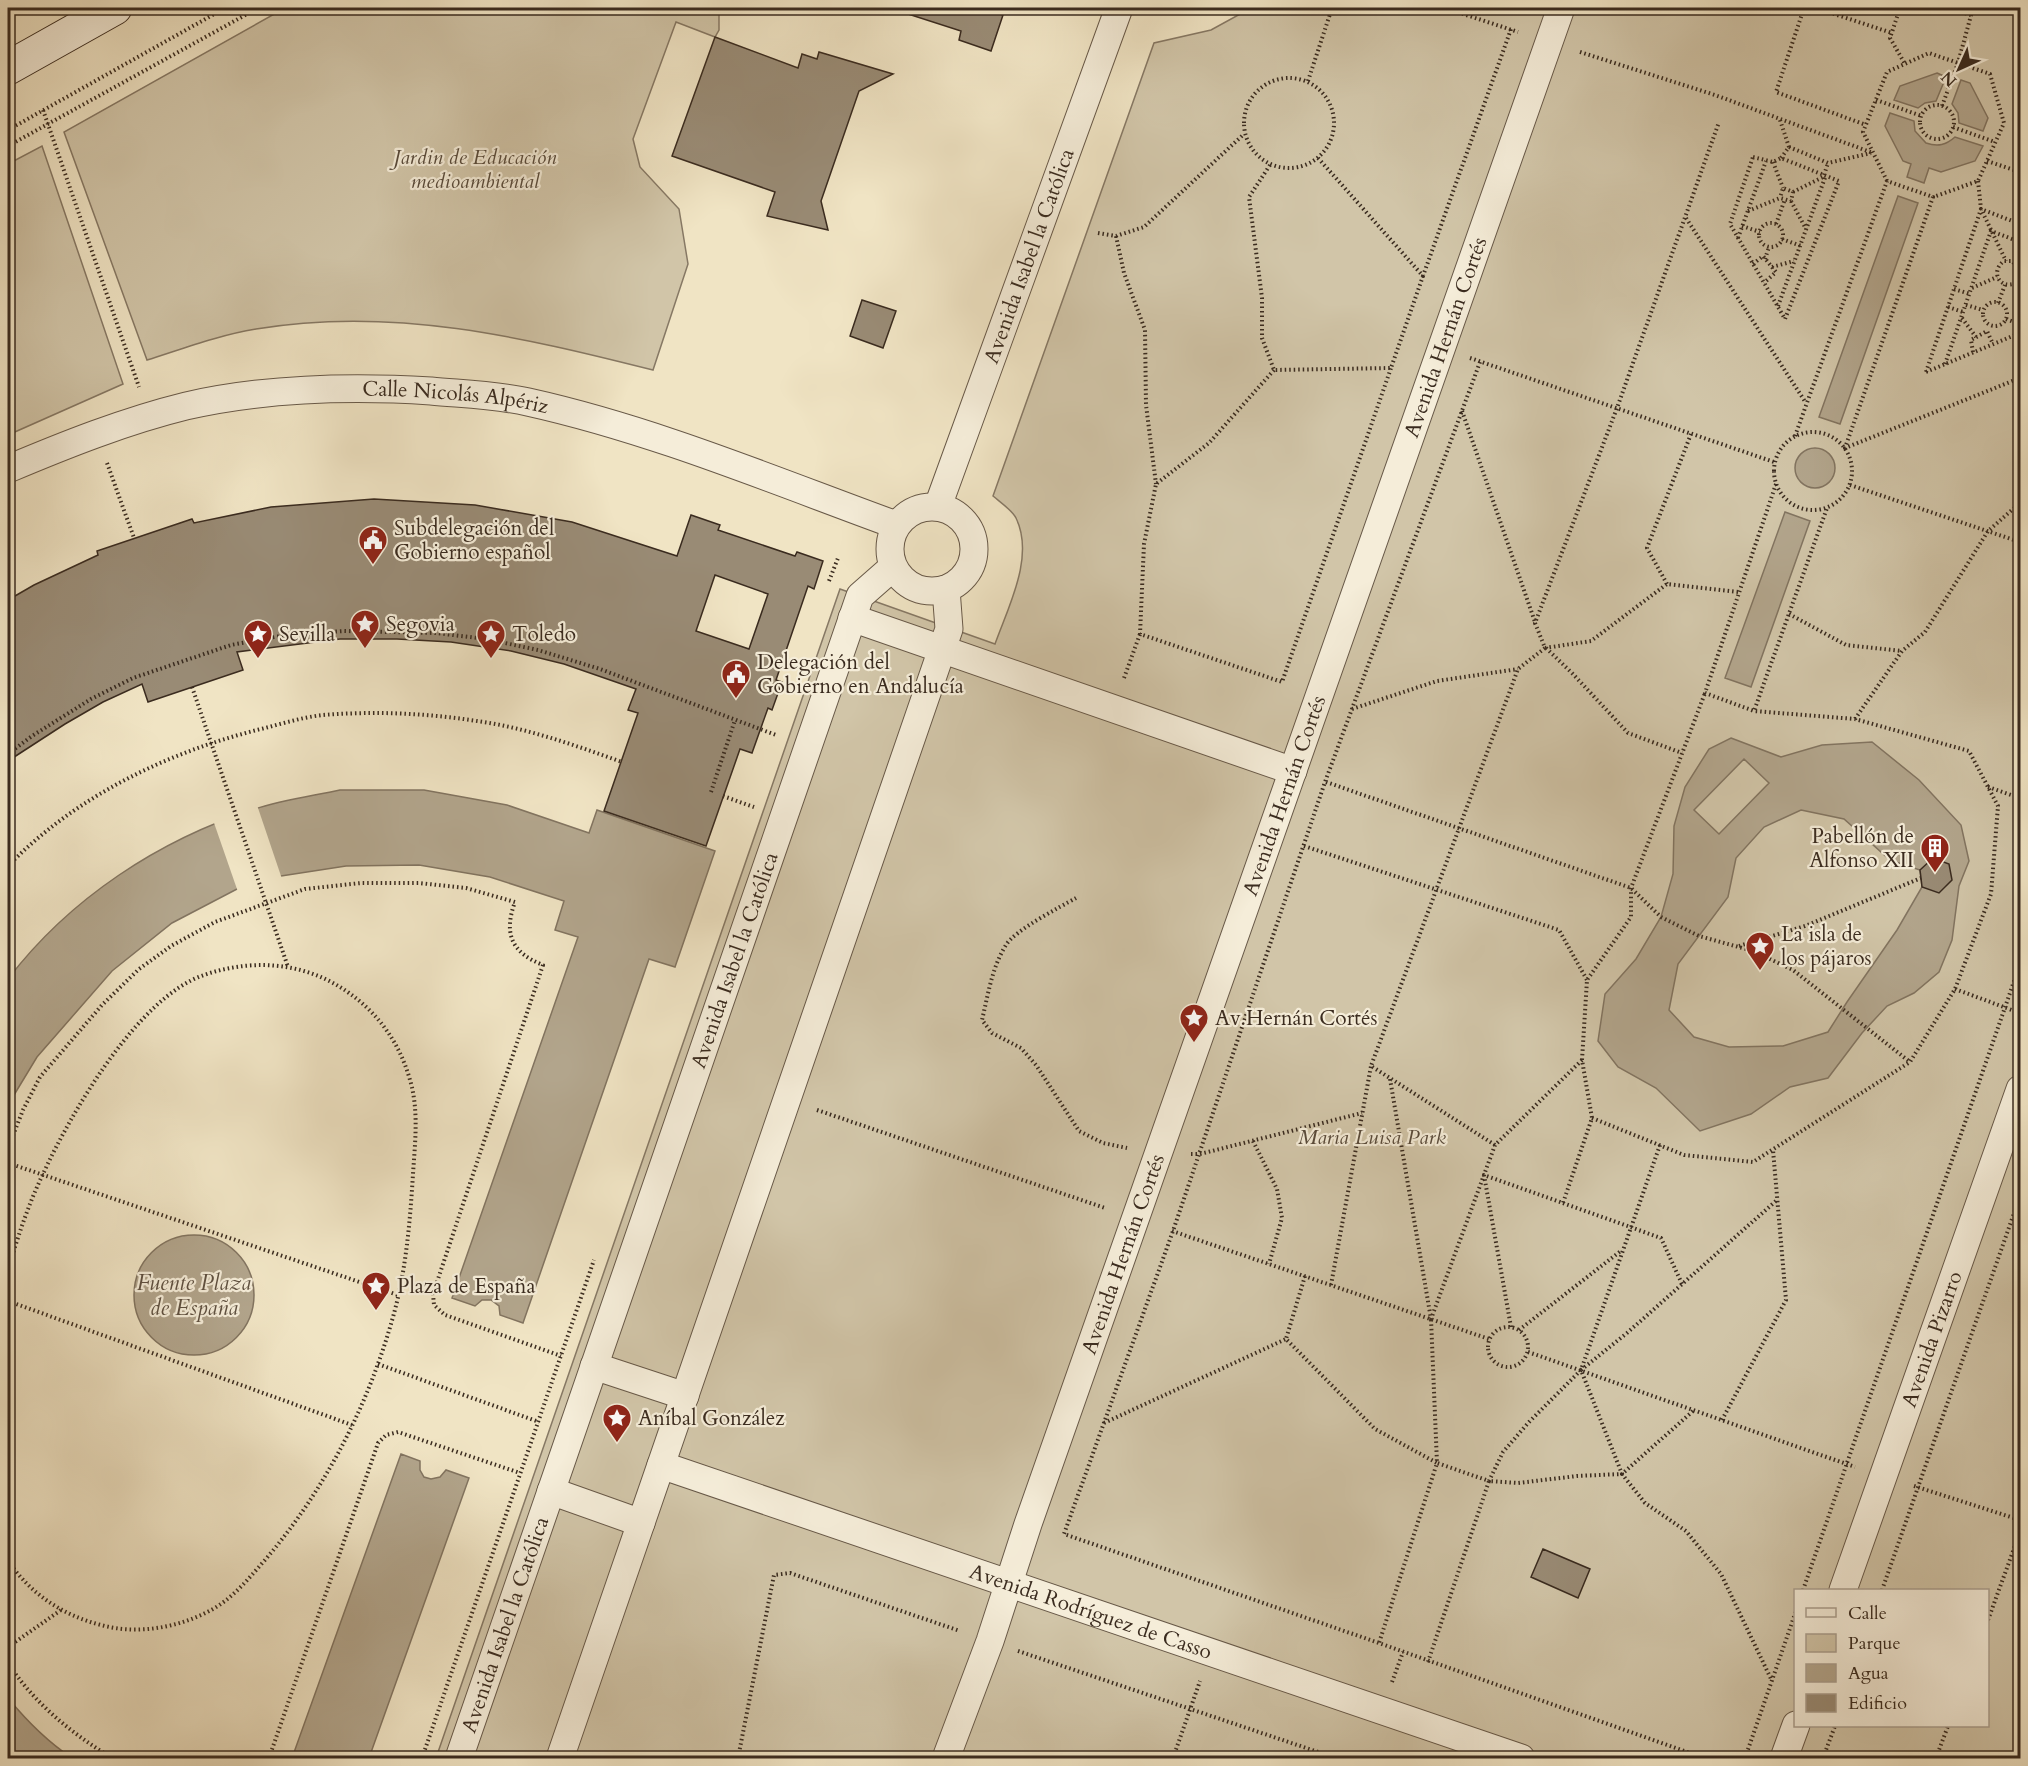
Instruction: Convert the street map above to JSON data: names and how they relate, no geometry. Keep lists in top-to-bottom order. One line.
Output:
{"streets":{"street":["Avenida Isabel la Católica","Avenida Hernán Cortés","Calle Nicolás Alpériz","Avenida Pizarro","Avenida Rodríguez de Casso"]},"crossings":[["Avenida Isabel la Católica","Calle Nicolás Alpériz"],["Avenida Hernán Cortés","Avenida Rodríguez de Casso"]],"water":["Fuente Plaza de España"],"parks":["Jardin de Educación medioambiental","Maria Luisa Park"],"places":{"public building":["Subdelegación del Gobierno español","Delegación del Gobierno en Andalucía"],"place":["Segovia","Sevilla","Toledo","La isla de los pájaros","Av.Hernán Cortés","Plaza de España","Aníbal González"],"building":["Pabellón de Alfonso XII"]},"legend":["Calle","Parque","Agua","Edificio"],"north":"bottom left"}
